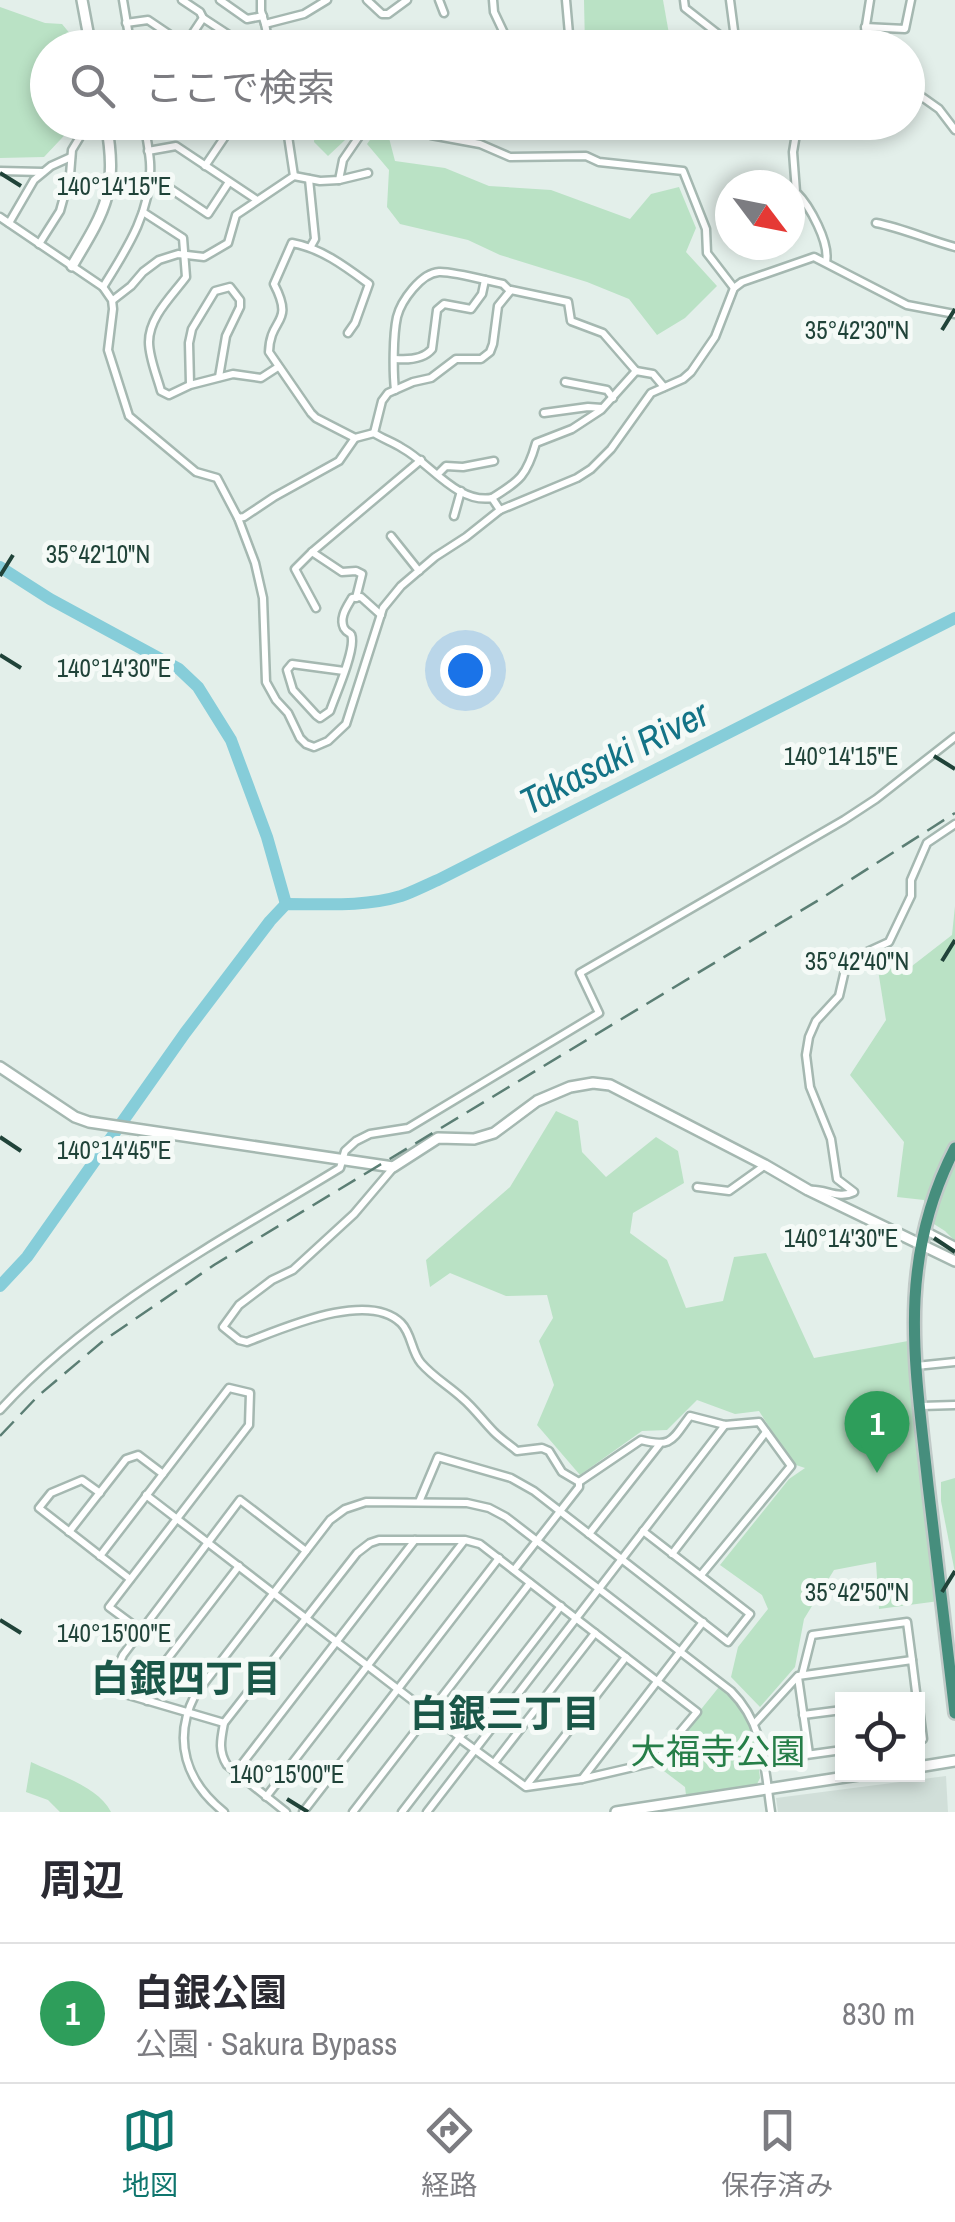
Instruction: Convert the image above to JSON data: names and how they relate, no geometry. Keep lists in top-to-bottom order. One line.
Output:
{"districts":["白銀四丁目","白銀三丁目"],"water":["Takasaki River"],"parks":["大福寺公園"],"north":"bottom right","page":{"search":"ここで検索","pins":"1","heading":"周辺","list":[{"mark":"1","name":"白銀公園","note":"公園 · Sakura Bypass","value":"830 m"}],"nav":["地図","経路","保存済み"]},"coordinates":["140°14'15\"E","35°42'30\"N","35°42'10\"N","140°14'30\"E","35°42'40\"N","140°14'45\"E","35°42'50\"N","140°15'00\"E"]}
